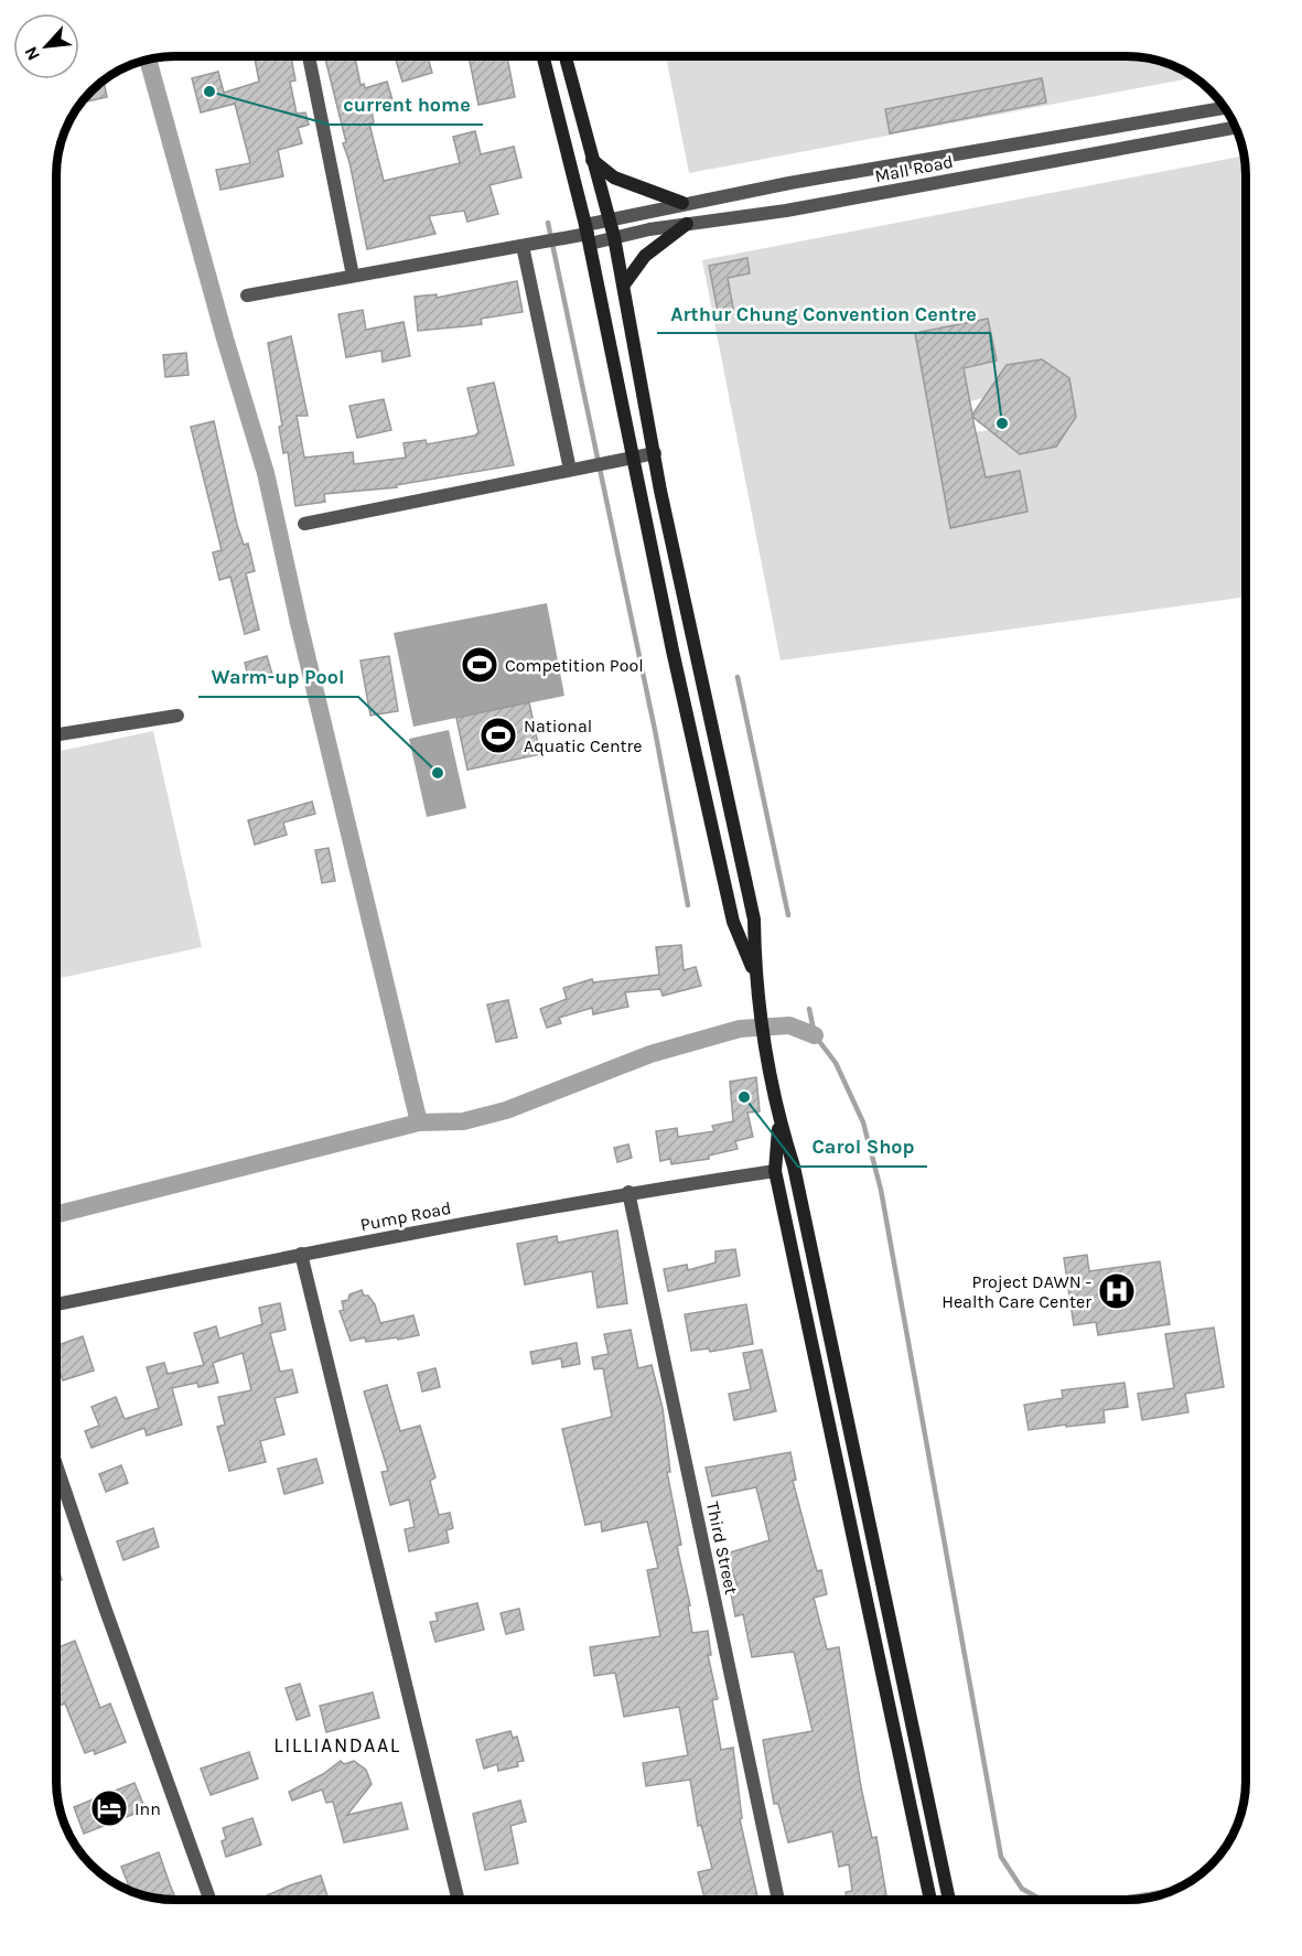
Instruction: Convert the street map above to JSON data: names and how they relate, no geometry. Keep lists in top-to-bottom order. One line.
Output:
{"streets":{"street":["Mall Road","Pump Road","Third Street"]},"crossings":[["Pump Road","Third Street"]],"districts":["LILLIANDAAL"],"places":{"other":["current home","Arthur Chung Convention Centre","Warm-up Pool","Carol Shop"],"sports":["Competition Pool","National Aquatic Centre"],"hospital":["Project DAWN - Health Care Center"],"hotel":["Inn"]},"north":"bottom left"}
